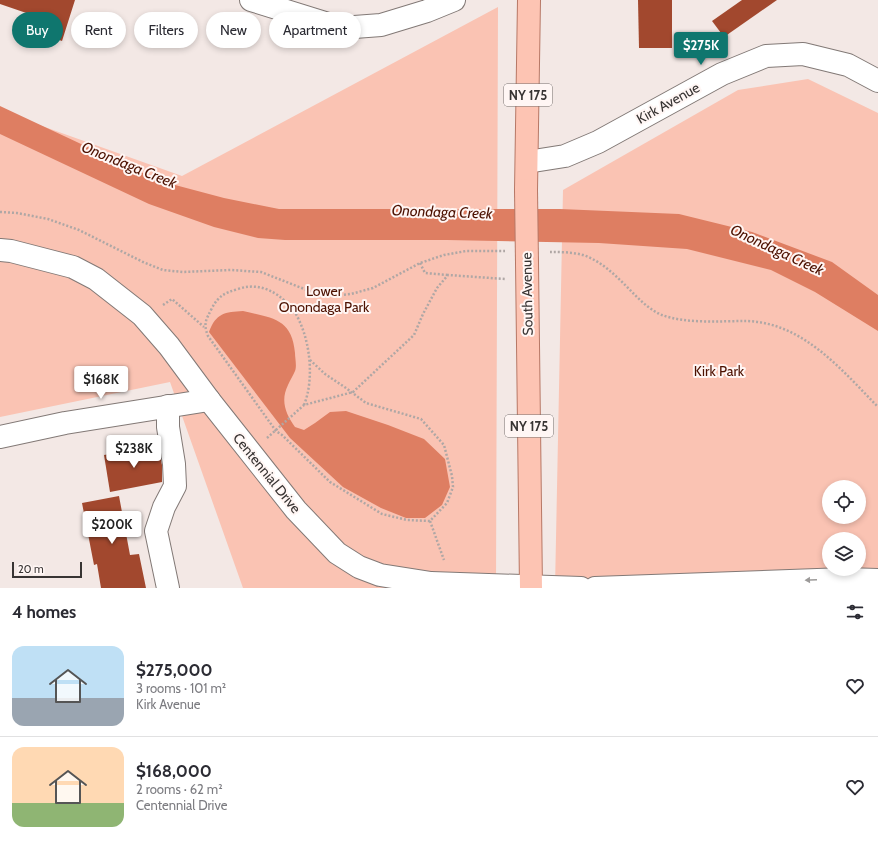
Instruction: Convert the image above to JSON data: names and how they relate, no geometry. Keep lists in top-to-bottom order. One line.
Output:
{"streets":{"main road":["NY 175","South Avenue"],"street":["Kirk Avenue","Centennial Drive"]},"crossings":[["Kirk Avenue","South Avenue"],["South Avenue","Centennial Drive"]],"water":["Onondaga Creek"],"parks":["Lower Onondaga Park","Kirk Park"],"scale_bar":"20 m","page":{"chip":["Buy","Rent","Filters","New","Apartment"],"price":["$275K","$168K","$238K","$200K"],"scale":"20 m","heading":"4 homes","list":[{"name":"$275,000","note":"3 rooms · 101 m² · Kirk Avenue"},{"name":"$168,000","note":"2 rooms · 62 m² · Centennial Drive"}]}}
